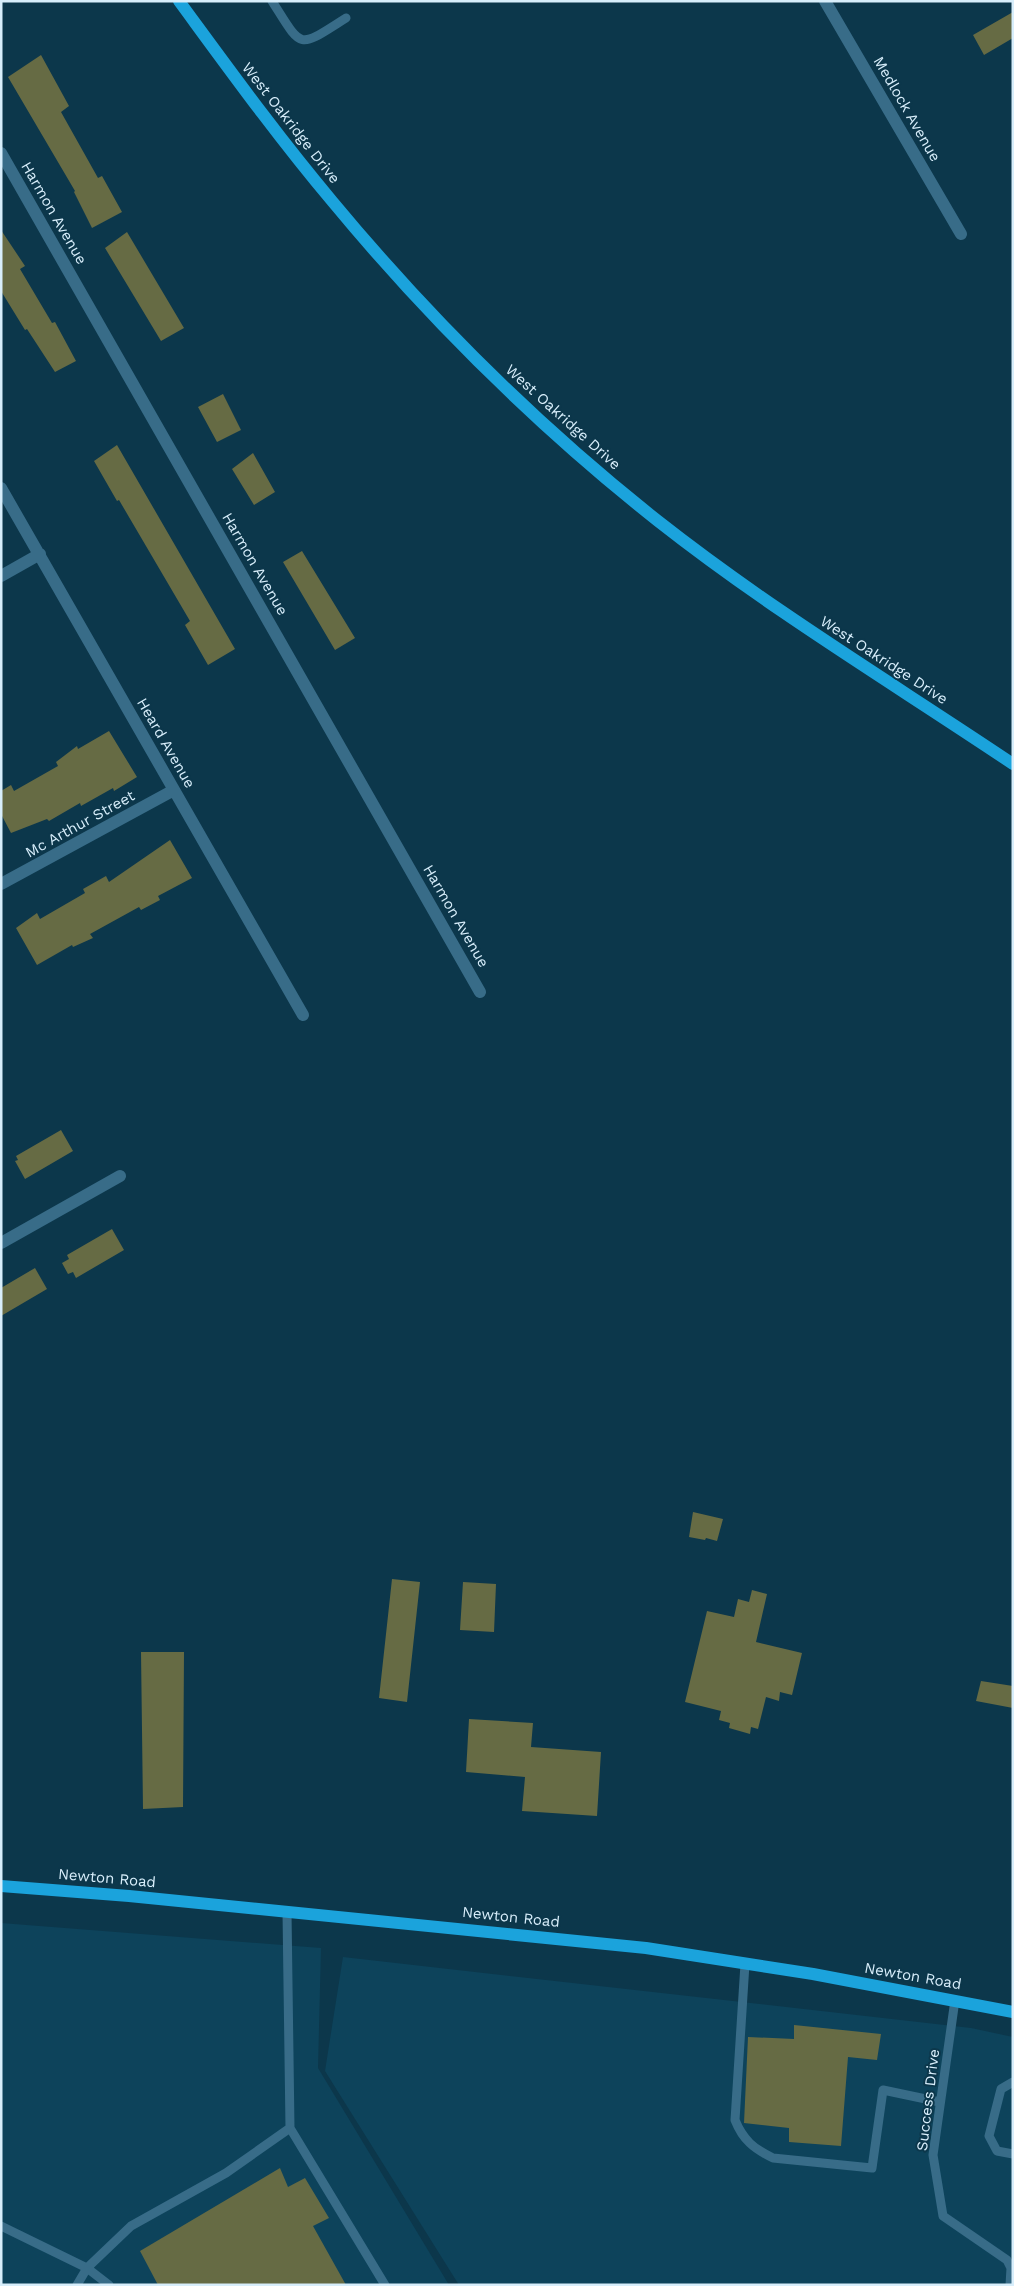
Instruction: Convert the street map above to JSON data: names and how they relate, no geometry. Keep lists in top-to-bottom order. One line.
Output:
{"streets":{"main road":["West Oakridge Drive","Newton Road"],"street":["Medlock Avenue","Harmon Avenue","Heard Avenue","Mc Arthur Street"],"lane":["Success Drive"]},"crossings":[["Heard Avenue","Mc Arthur Street"],["Newton Road","Success Drive"]]}
